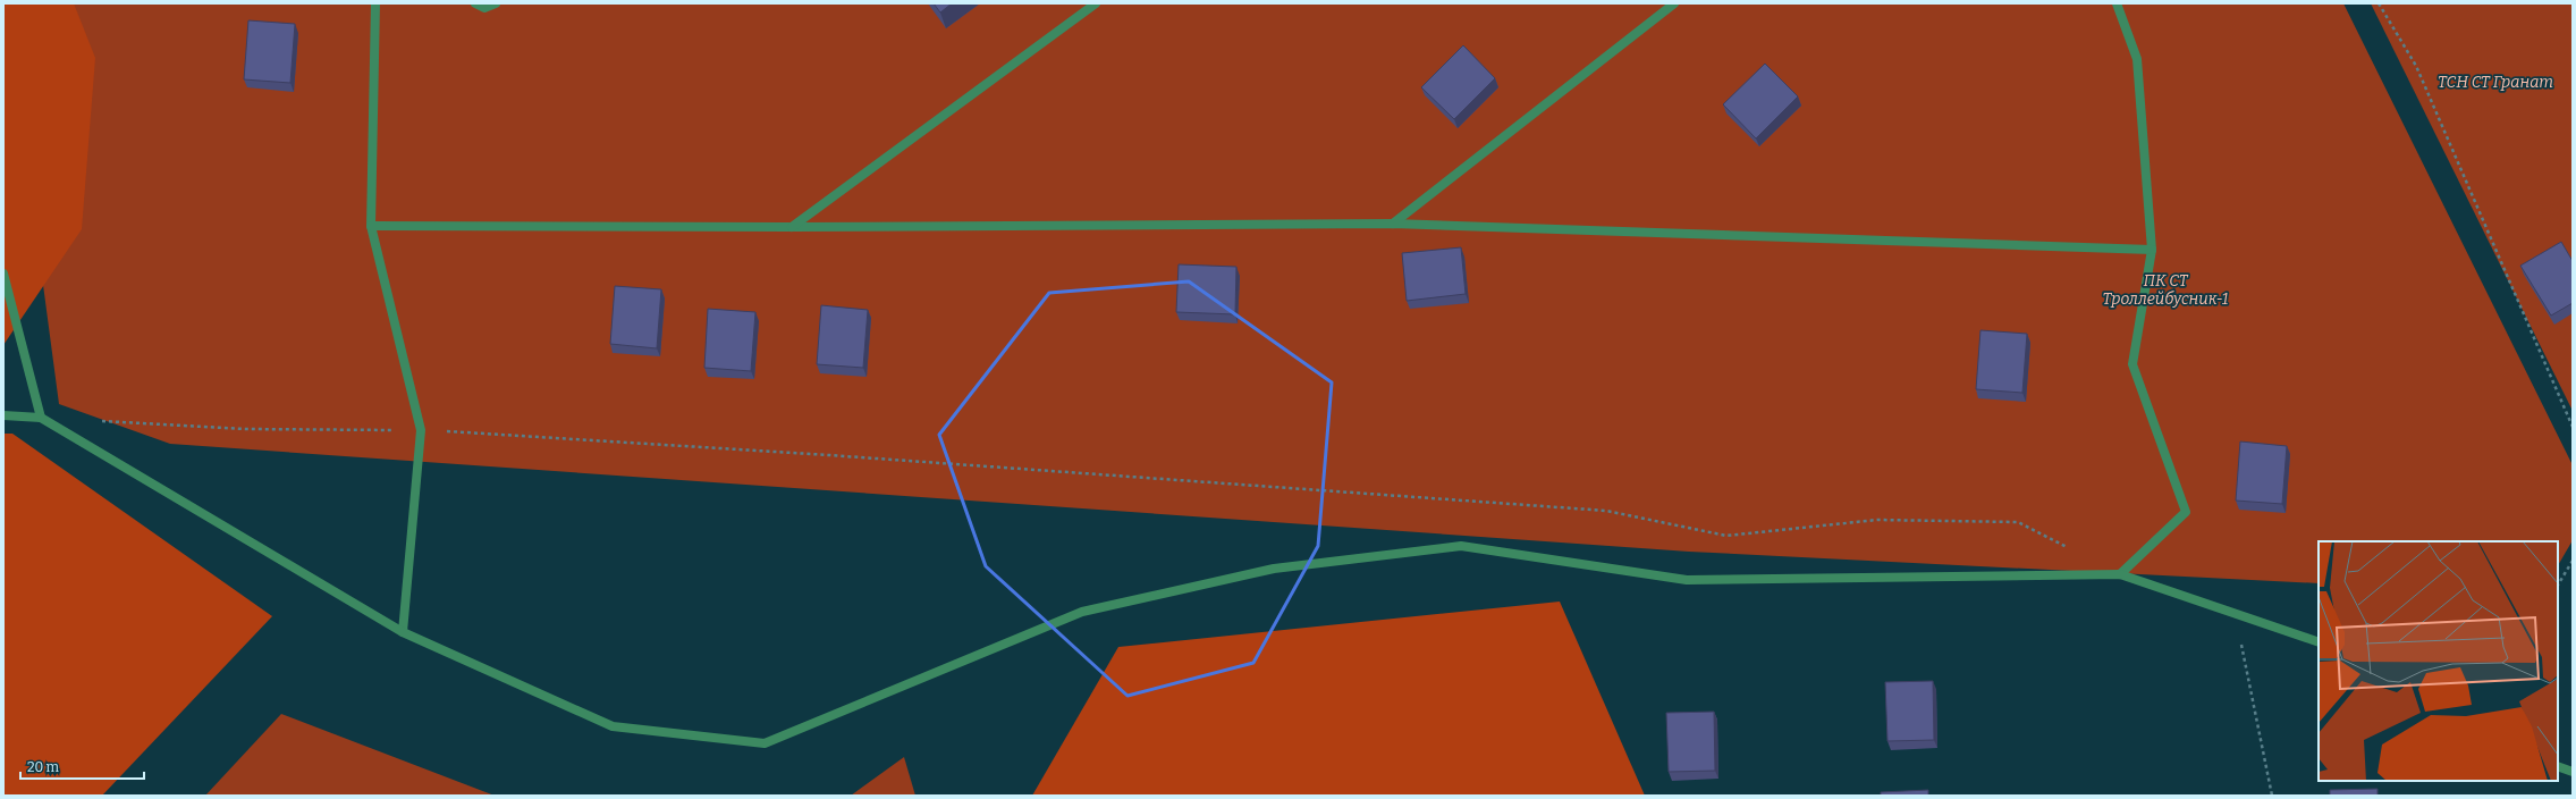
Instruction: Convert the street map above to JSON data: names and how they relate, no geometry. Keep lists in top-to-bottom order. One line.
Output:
{"parks":["ТСН СТ Гранат","ПК СТ Троллейбусник-1"],"scale_bar":"20 m"}
